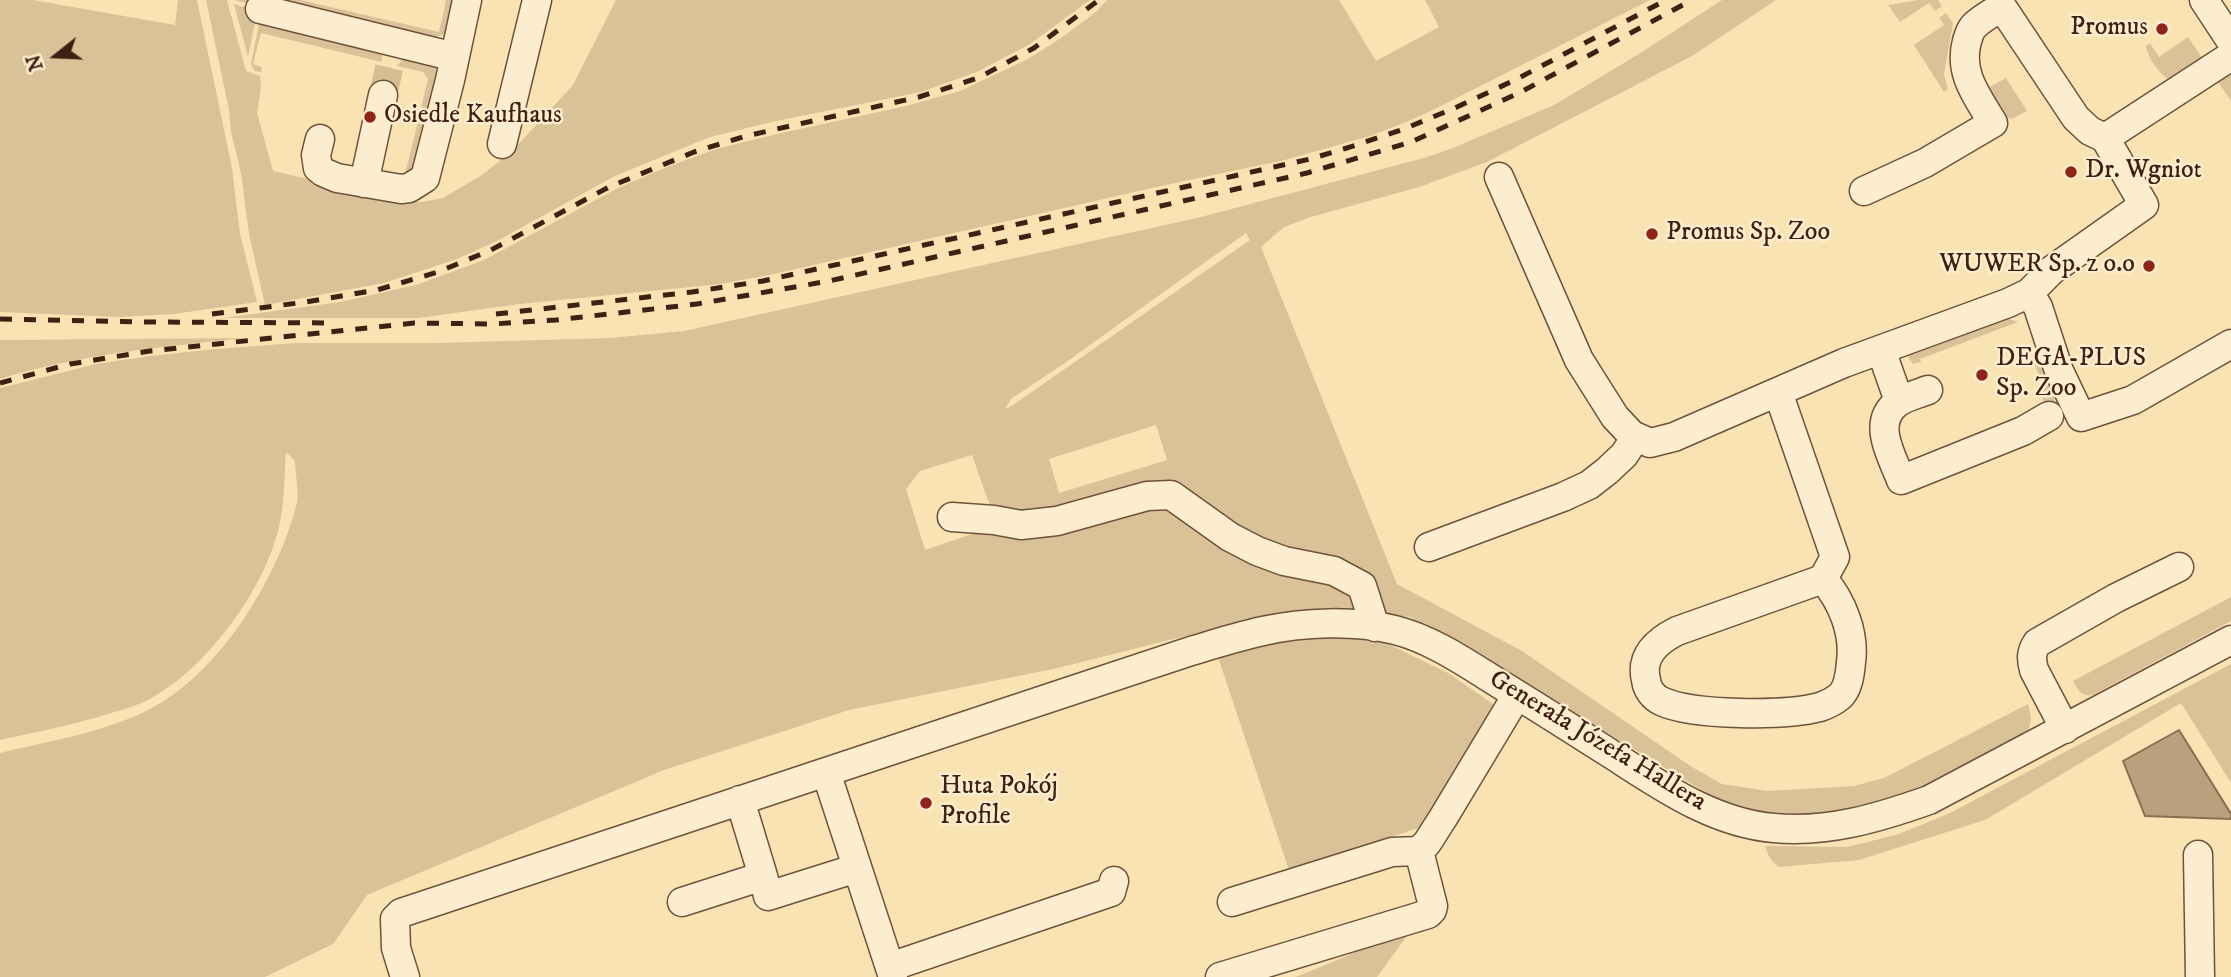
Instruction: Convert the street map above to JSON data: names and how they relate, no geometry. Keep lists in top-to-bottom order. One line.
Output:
{"streets":{"street":["Generała Józefa Hallera"]},"places":["Promus","Osiedle Kaufhaus","Dr. Wgniot","Promus Sp. Zoo","WUWER Sp. z o.o","DEGA-PLUS Sp. Zoo","Huta Pokój Profile"],"north":"left"}
